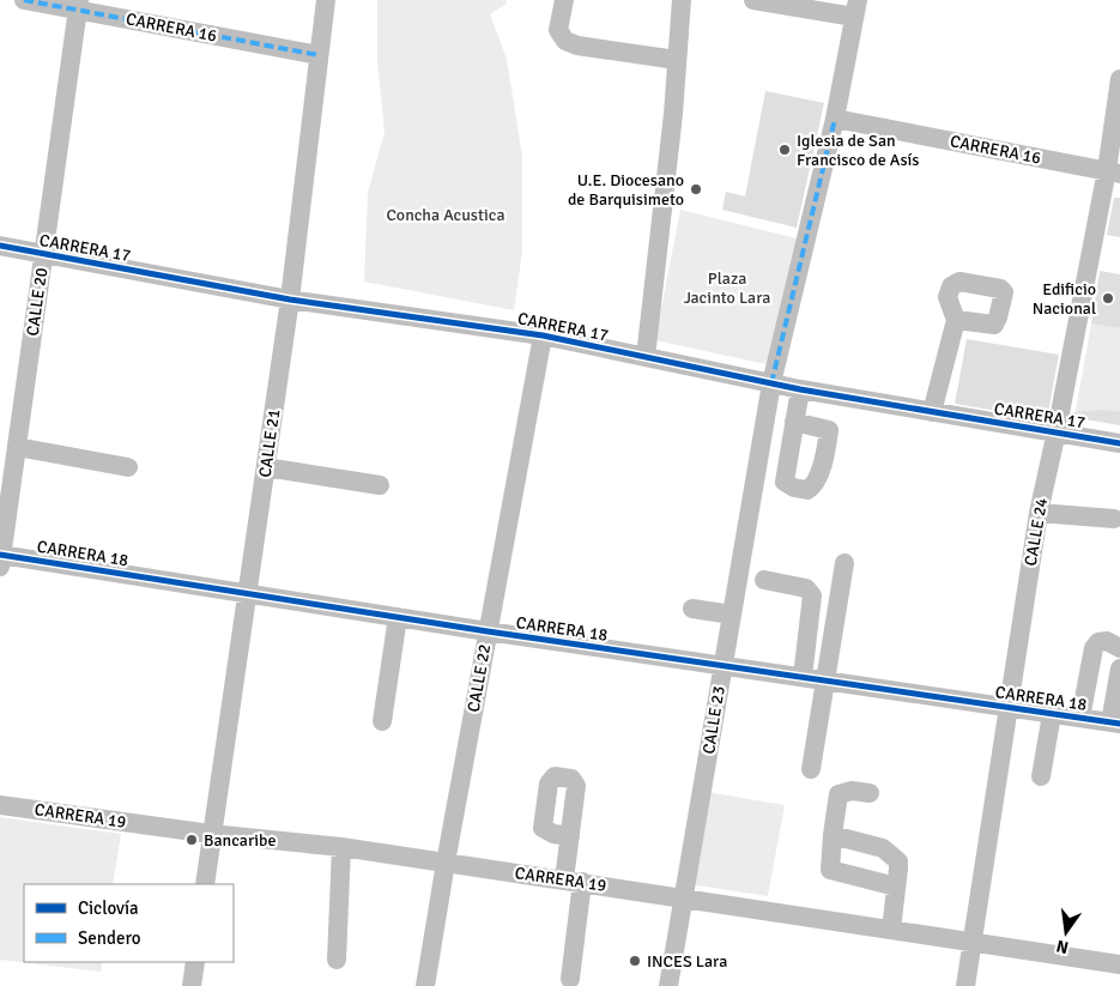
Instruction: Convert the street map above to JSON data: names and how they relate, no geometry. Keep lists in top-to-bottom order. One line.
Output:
{"streets":{"street":["CARRERA 16","CARRERA 17","CALLE 20","CALLE 21","CALLE 24","CARRERA 18","CALLE 22","CALLE 23","CARRERA 19"]},"crossings":[["CARRERA 16","CALLE 20"],["CARRERA 16","CALLE 21"],["CARRERA 16","CALLE 24"],["CARRERA 16","CALLE 23"],["CARRERA 17","CALLE 20"],["CARRERA 17","CALLE 21"],["CARRERA 17","CALLE 24"],["CARRERA 17","CALLE 22"],["CARRERA 17","CALLE 23"],["CALLE 20","CARRERA 18"],["CALLE 21","CARRERA 18"],["CALLE 21","CARRERA 19"],["CALLE 24","CARRERA 18"],["CALLE 24","CARRERA 19"],["CARRERA 18","CALLE 22"],["CARRERA 18","CALLE 23"],["CALLE 22","CARRERA 19"],["CALLE 23","CARRERA 19"]],"parks":["Concha Acustica","Plaza Jacinto Lara"],"places":["Iglesia de San Francisco de Asís","U.E. Diocesano de Barquisimeto","Edificio Nacional","Bancaribe","INCES Lara"],"legend":["Ciclovía","Sendero"],"north":"bottom"}
